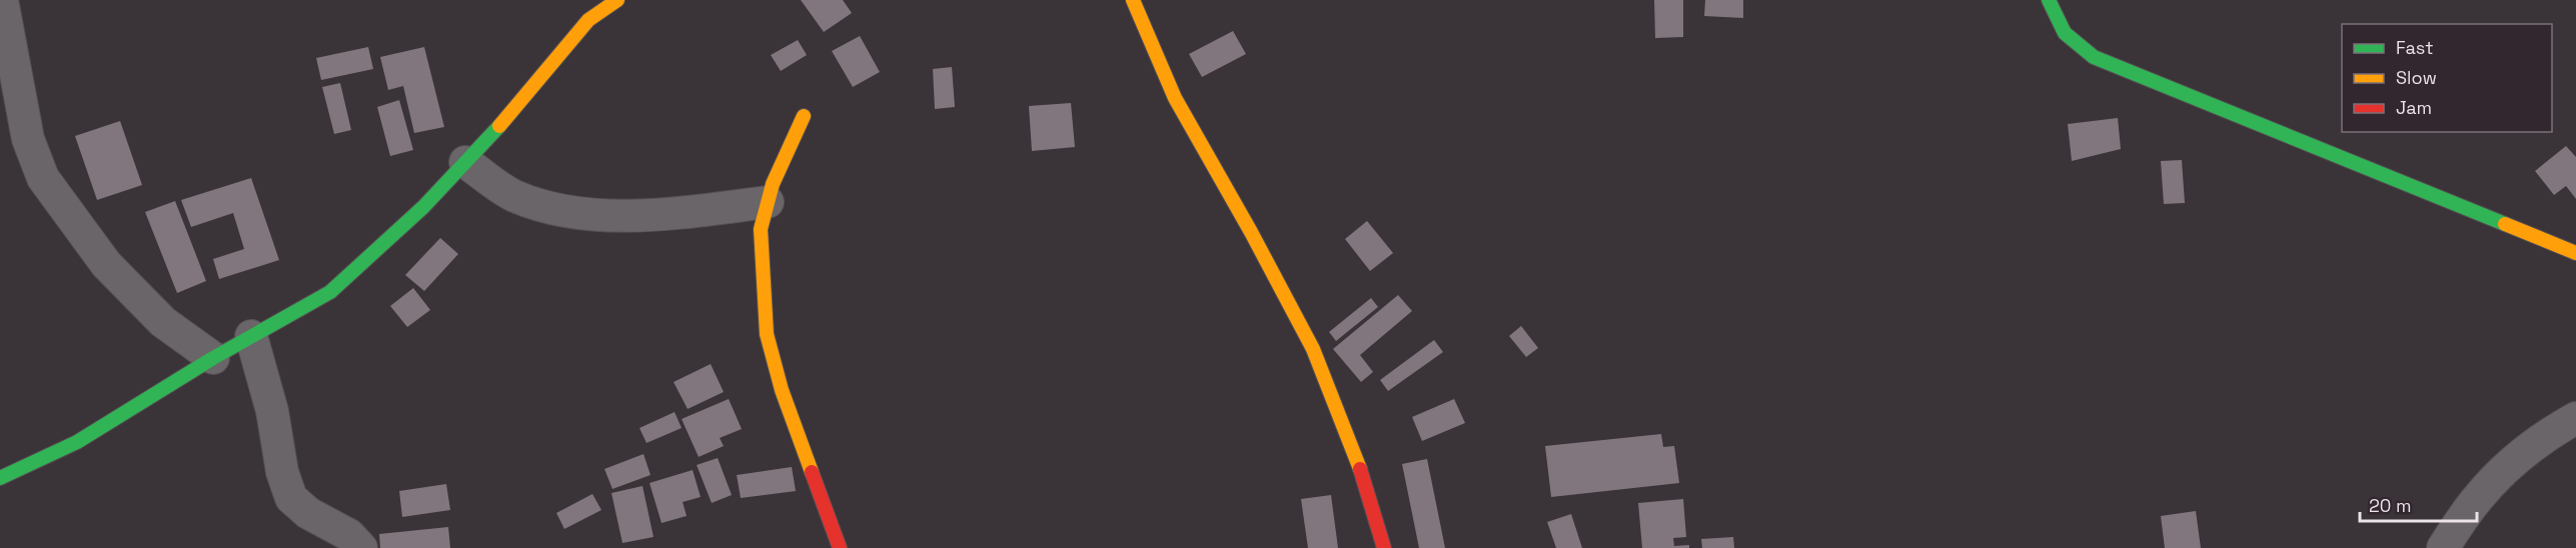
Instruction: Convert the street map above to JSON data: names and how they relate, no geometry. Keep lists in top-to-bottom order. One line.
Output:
{"legend":["Fast","Slow","Jam"],"scale_bar":"20 m"}
